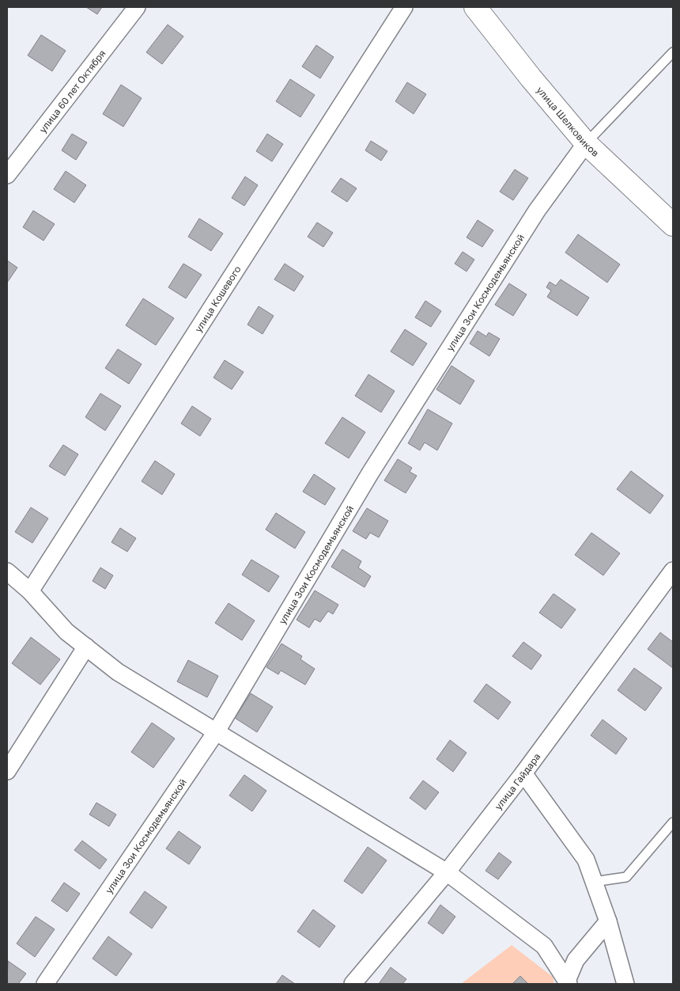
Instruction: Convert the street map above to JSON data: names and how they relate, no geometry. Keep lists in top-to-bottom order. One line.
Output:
{"streets":{"street":["улица 60 лет Октября","улица Шелковиков","улица Зои Космодемьянской","улица Кошевого","улица Гайдара"]},"crossings":[["улица Шелковиков","улица Зои Космодемьянской"]]}
